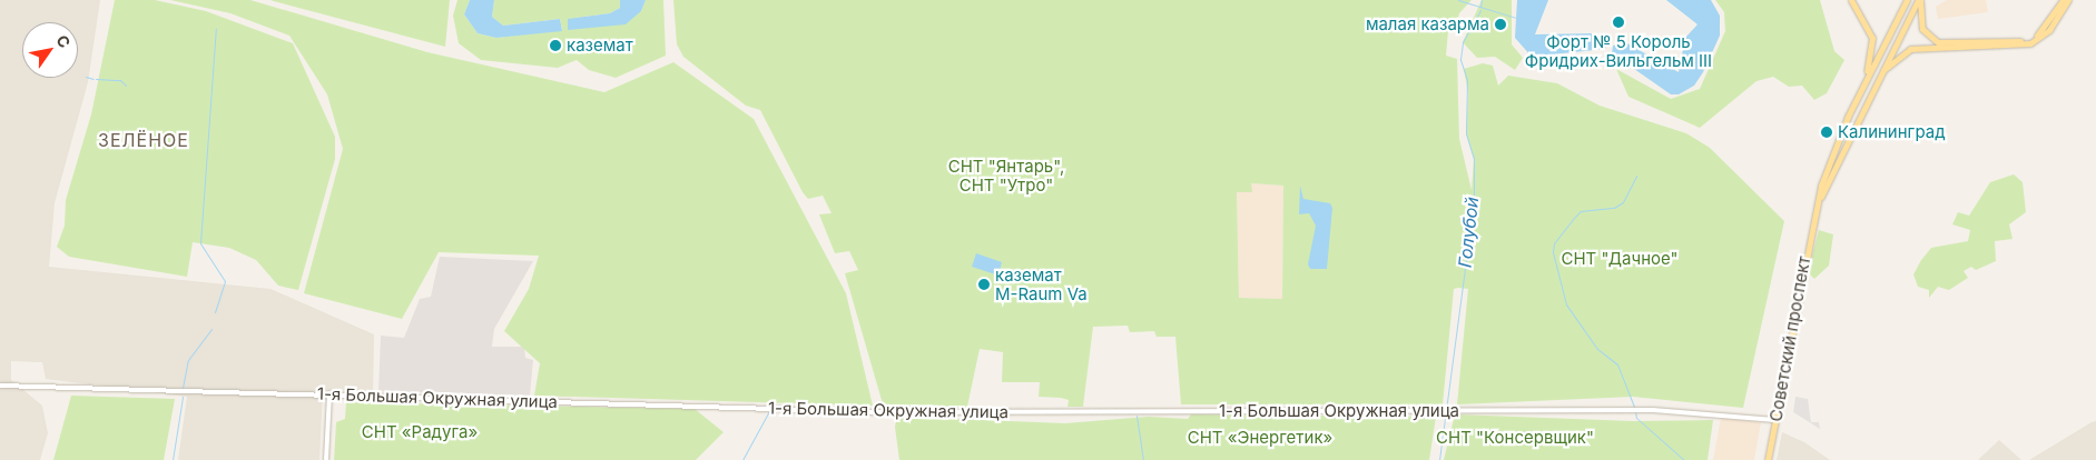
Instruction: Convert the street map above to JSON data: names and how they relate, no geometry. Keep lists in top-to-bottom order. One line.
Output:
{"streets":{"main road":["Советский проспект"],"street":["1-я Большая Окружная улица"]},"crossings":[["Советский проспект","1-я Большая Окружная улица"]],"districts":["ЗЕЛЁНОЕ"],"water":["Голубой"],"parks":["СНТ \"Янтарь\", СНТ \"Утро\"","СНТ \"Дачное\"","СНТ «Радуга»","СНТ «Энергетик»","СНТ \"Консервщик\""],"places":["Форт № 5 Король Фридрих-Вильгельм III","малая казарма","каземат","Калининград","каземат M-Raum Va"],"north":"top right"}
